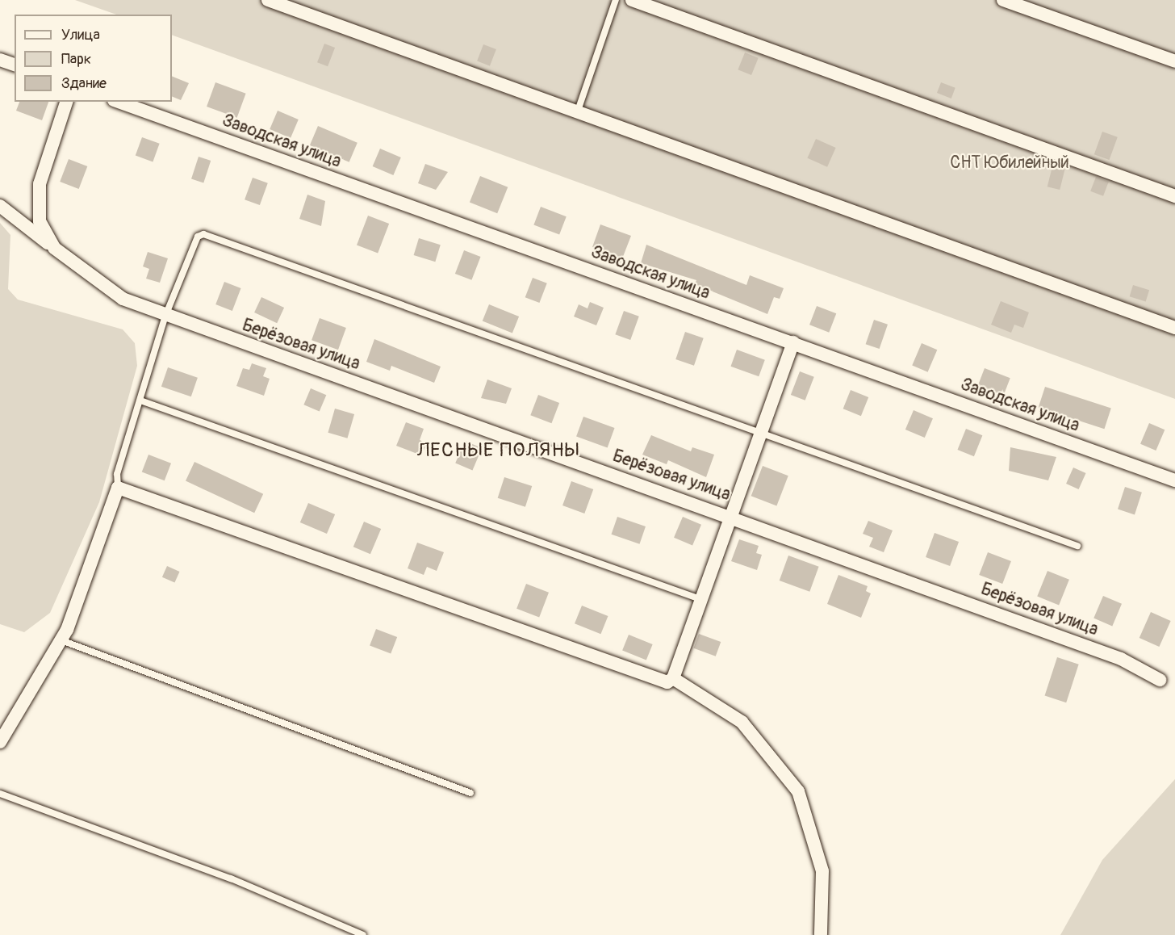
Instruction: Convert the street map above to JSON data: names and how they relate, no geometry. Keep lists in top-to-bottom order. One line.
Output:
{"streets":{"street":["Заводская улица","Берёзовая улица"]},"districts":["ЛЕСНЫЕ ПОЛЯНЫ"],"parks":["СНТ Юбилейный"],"legend":["Улица","Парк","Здание"]}
